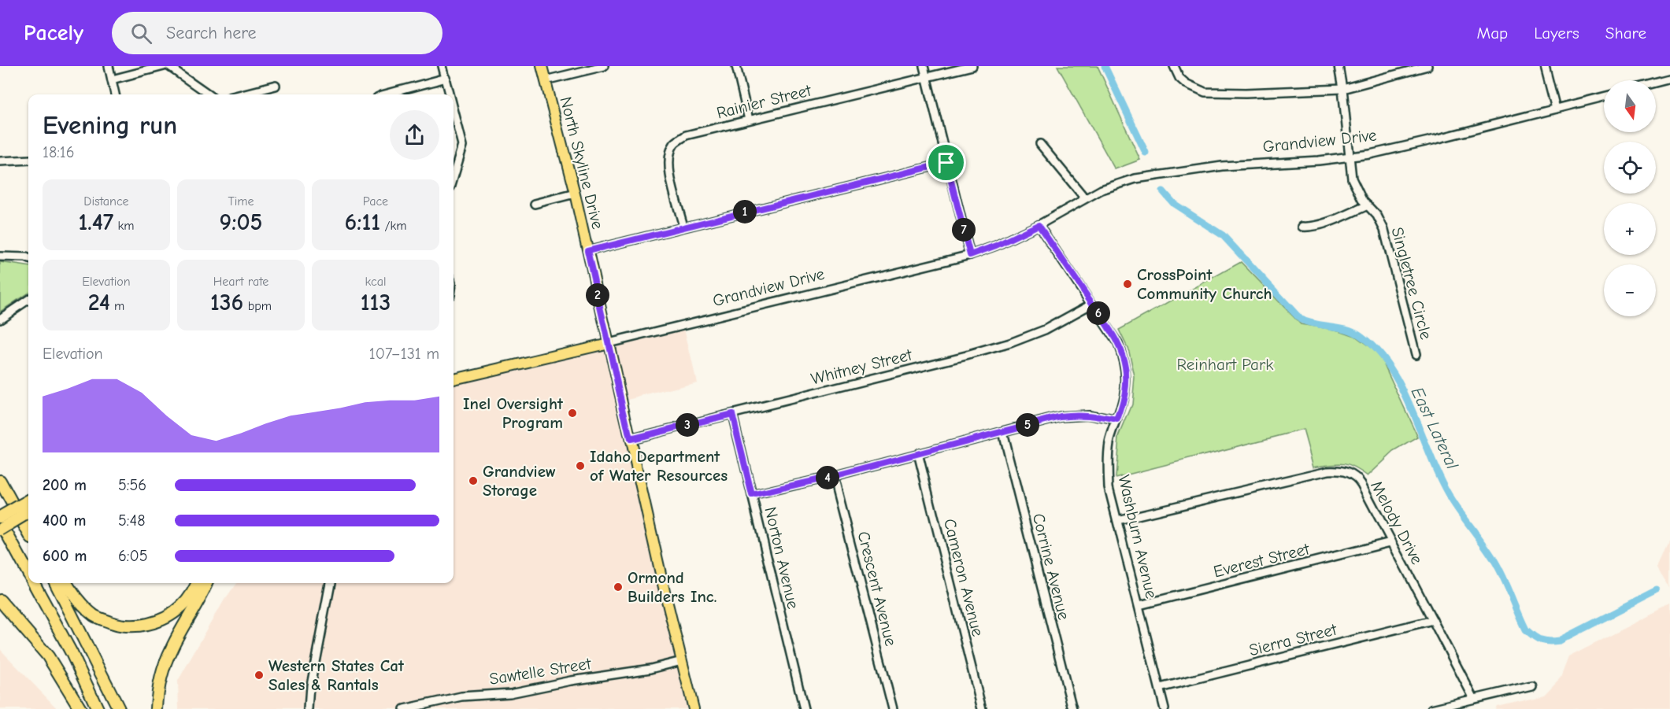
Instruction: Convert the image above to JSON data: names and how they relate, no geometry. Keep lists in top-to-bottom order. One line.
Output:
{"streets":{"main road":["Grandview Drive","North Skyline Drive"],"street":["Rainier Street","Singletree Circle","Whitney Street","Melody Drive","Washburn Avenue","Norton Avenue","Everest Street","Corrine Avenue","Cameron Avenue","Crescent Avenue","Sierra Street","Sawtelle Street"]},"crossings":[["Grandview Drive","North Skyline Drive"],["Grandview Drive","Singletree Circle"],["Grandview Drive","Washburn Avenue"],["North Skyline Drive","Whitney Street"],["North Skyline Drive","Sawtelle Street"],["Whitney Street","Washburn Avenue"],["Whitney Street","Norton Avenue"],["Melody Drive","Washburn Avenue"],["Melody Drive","Everest Street"],["Melody Drive","Sierra Street"],["Washburn Avenue","Everest Street"],["Washburn Avenue","Sierra Street"]],"water":["East Lateral"],"parks":["Reinhart Park"],"places":["CrossPoint Community Church","Inel Oversight Program","Idaho Department of Water Resources","Grandview Storage","Ormond Builders Inc.","Western States Cat Sales & Rantals"],"north":"bottom","page":{"header":"Pacely","search":"Search here","nav":["Map","Layers","Share"],"map_buttons":["+","−"],"heading":["Evening run","18:16"],"stats":[["Distance","1.47 km"],["Time","9:05"],["Pace","6:11 /km"],["Elevation","24 m"],["Heart rate","136 bpm"],["kcal","113"]],"pins":["1","7","2","6","3","5","4"],"chart":["Elevation","107–131 m"],"list":[{"name":"200 m","note":"5:56"},{"name":"400 m","note":"5:48"},{"name":"600 m","note":"6:05"}]}}
